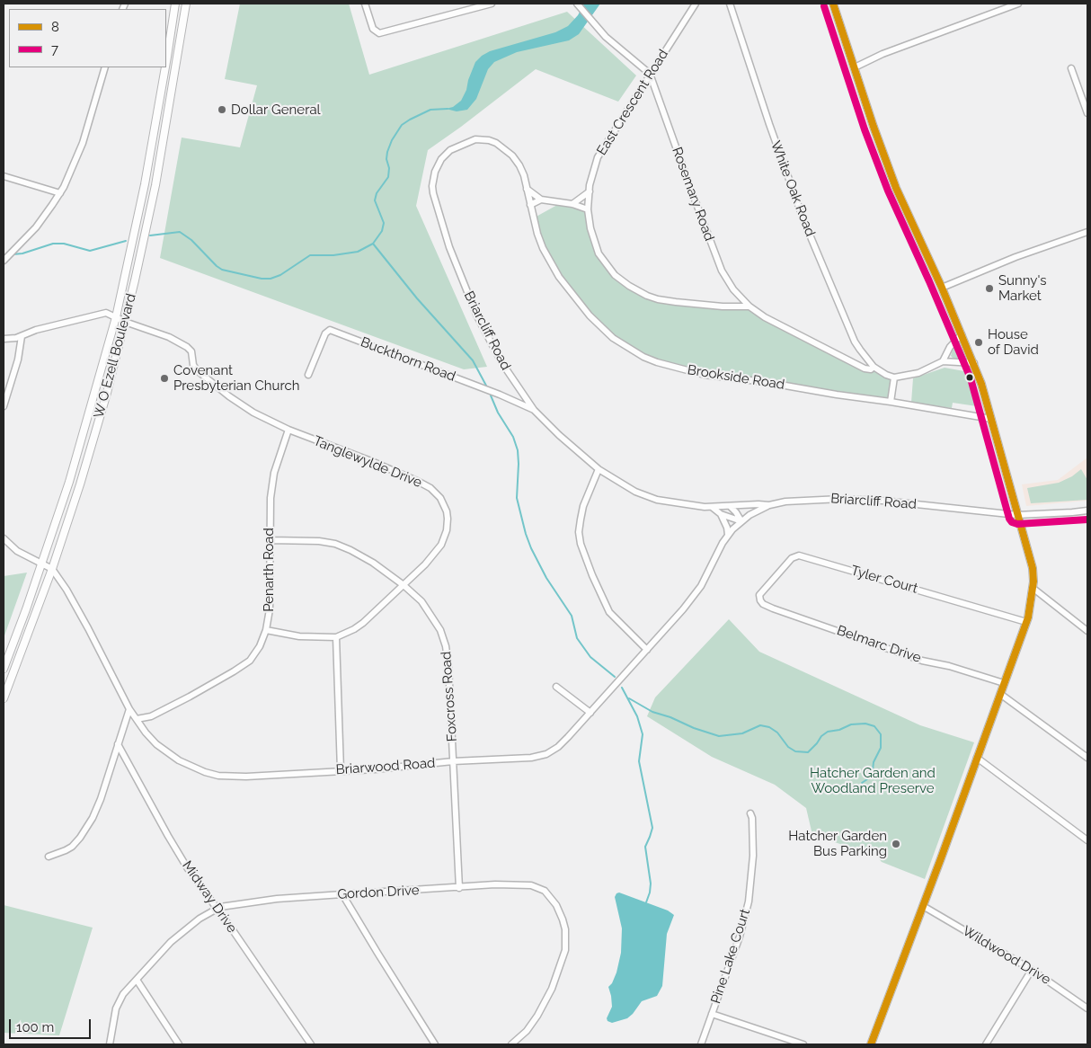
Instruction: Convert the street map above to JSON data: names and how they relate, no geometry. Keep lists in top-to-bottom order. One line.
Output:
{"streets":{"main road":["W O Ezell Boulevard"],"street":["East Crescent Road","White Oak Road","Rosemary Road","Briarcliff Road","Buckthorn Road","Brookside Road","Tanglewylde Drive","Penarth Road","Tyler Court","Belmarc Drive","Foxcross Road","Briarwood Road","Gordon Drive","Midway Drive","Wildwood Drive","Pine Lake Court"]},"crossings":[["East Crescent Road","Rosemary Road"],["White Oak Road","Rosemary Road"],["Briarcliff Road","Buckthorn Road"],["Briarcliff Road","Brookside Road"],["Briarcliff Road","Briarwood Road"],["W O Ezell Boulevard","Tanglewylde Drive"],["W O Ezell Boulevard","Briarwood Road"],["Tanglewylde Drive","Penarth Road"],["Tanglewylde Drive","Foxcross Road"],["Penarth Road","Foxcross Road"],["Penarth Road","Briarwood Road"],["Tyler Court","Belmarc Drive"],["Foxcross Road","Briarwood Road"],["Foxcross Road","Gordon Drive"],["Gordon Drive","Midway Drive"]],"parks":["Hatcher Garden and Woodland Preserve"],"places":["Dollar General","Sunny's Market","House of David","Covenant Presbyterian Church","Hatcher Garden Bus Parking"],"lines":["transit line 8","transit line 7"],"legend":["8","7"],"scale_bar":"100 m"}
